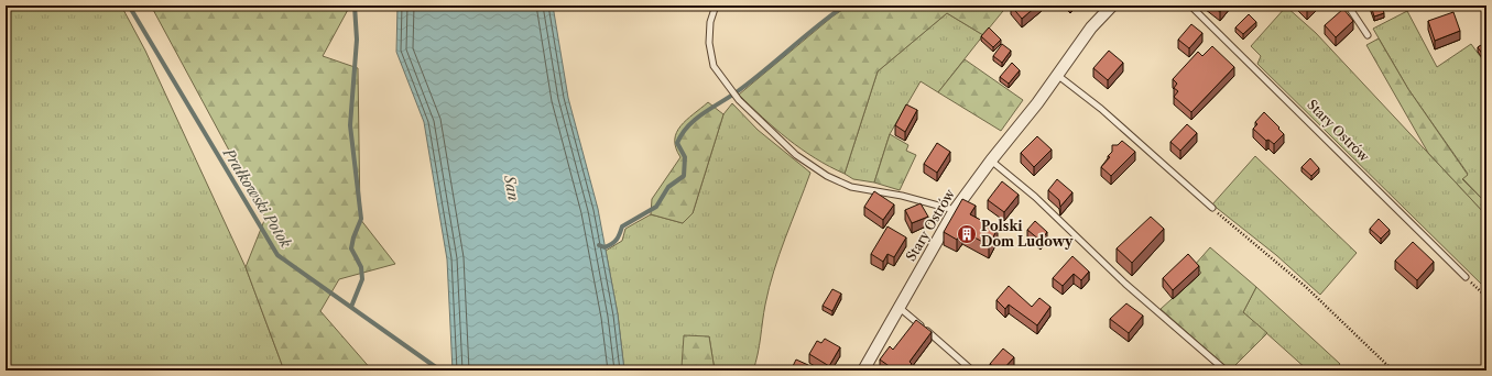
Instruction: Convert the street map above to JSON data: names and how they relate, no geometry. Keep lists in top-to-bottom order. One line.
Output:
{"streets":{"street":["Stary Ostrów"]},"water":["San","Prałkowski Potok"],"places":{"building":["Polski Dom Ludowy"]}}
